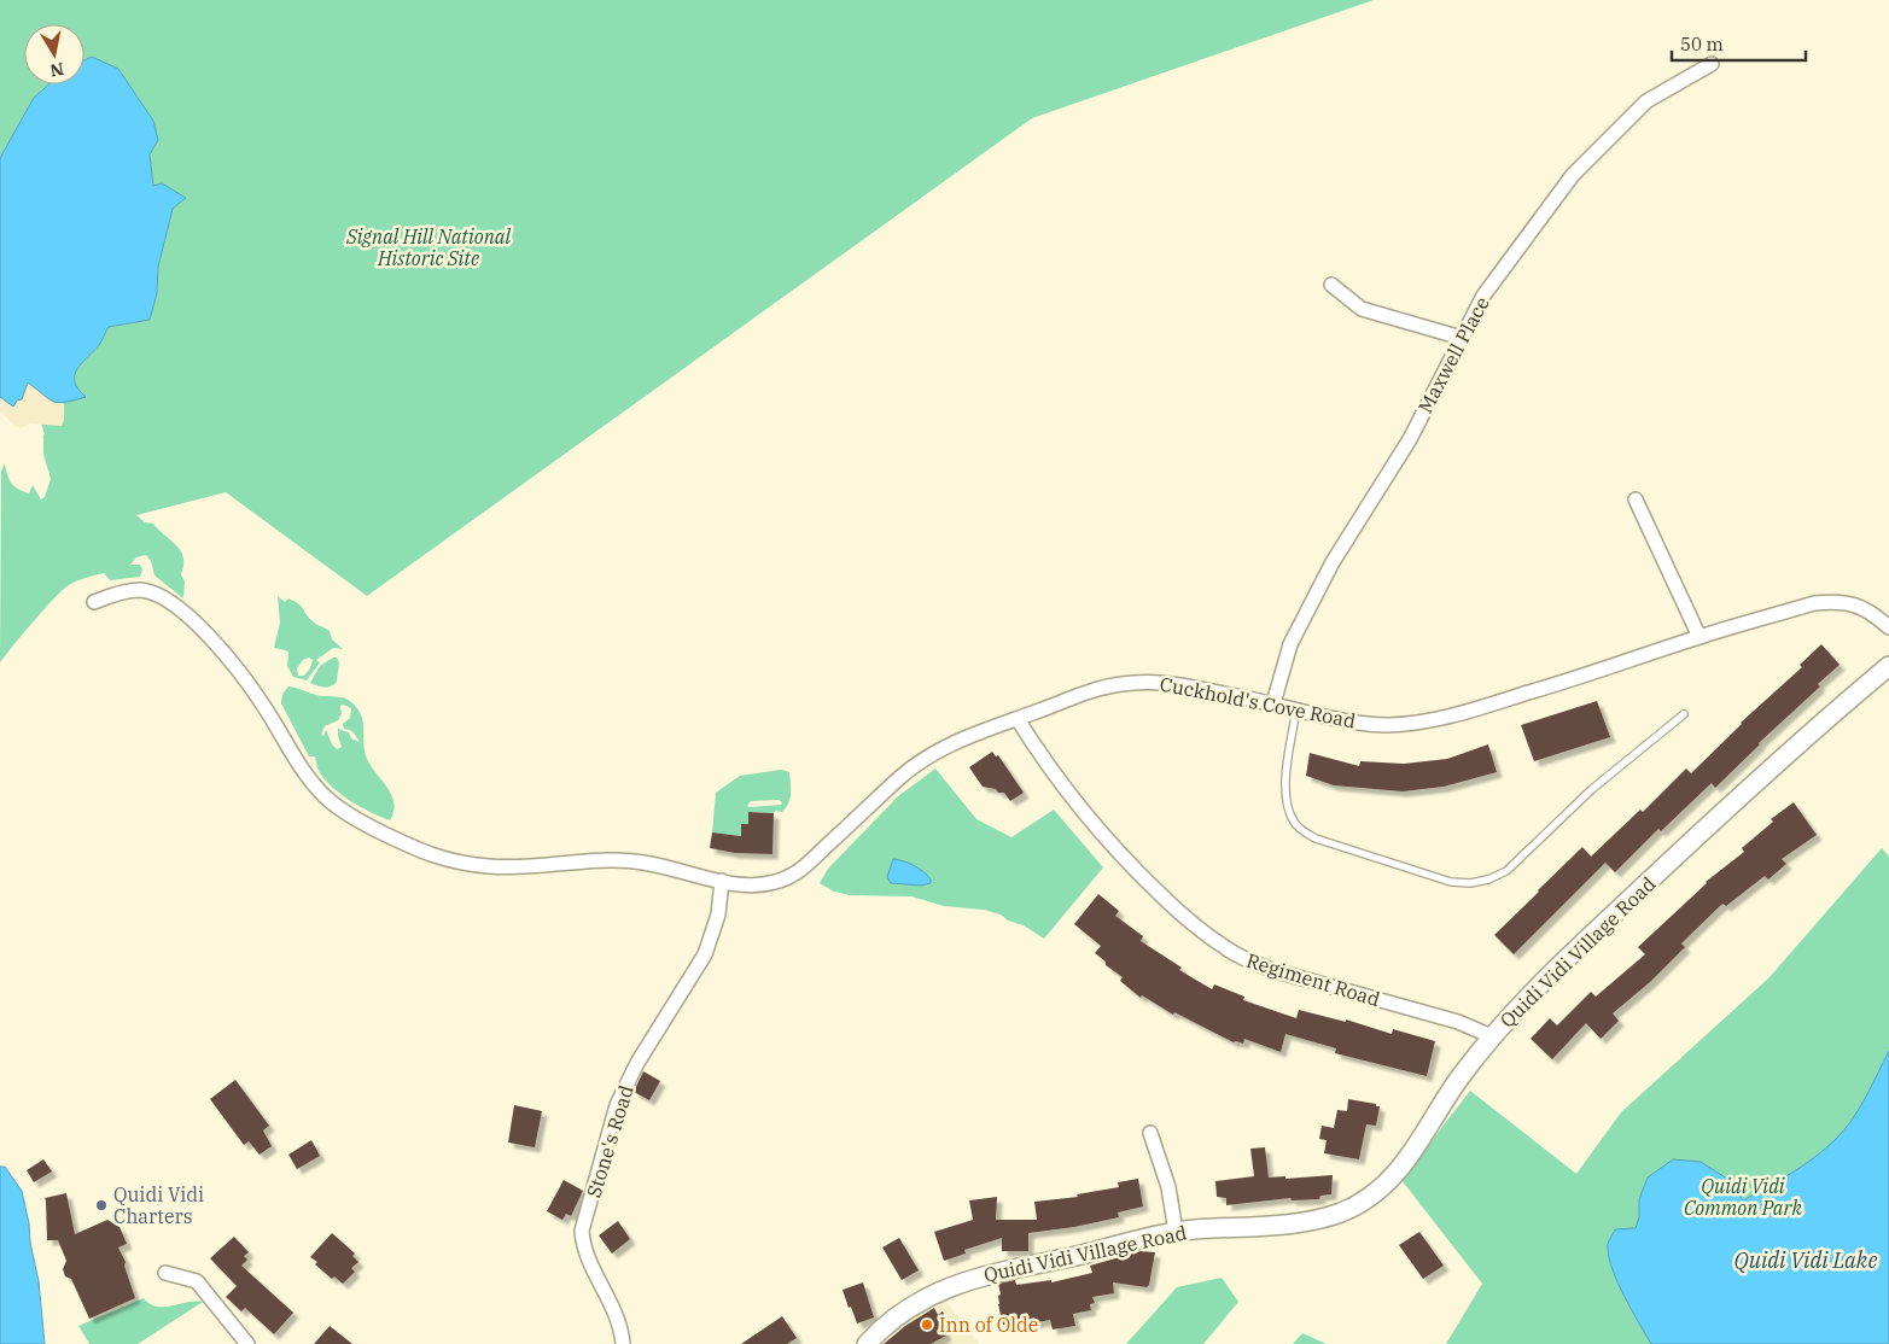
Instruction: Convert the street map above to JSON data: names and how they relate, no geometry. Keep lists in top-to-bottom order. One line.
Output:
{"streets":{"street":["Maxwell Place","Cuckhold's Cove Road","Quidi Vidi Village Road","Regiment Road","Stone's Road"]},"crossings":[["Maxwell Place","Cuckhold's Cove Road"],["Cuckhold's Cove Road","Regiment Road"],["Cuckhold's Cove Road","Stone's Road"],["Quidi Vidi Village Road","Regiment Road"]],"water":["Quidi Vidi Lake"],"parks":["Signal Hill National Historic Site","Quidi Vidi Common Park"],"places":["Quidi Vidi Charters","Inn of Olde"],"scale_bar":"50 m","north":"bottom"}
